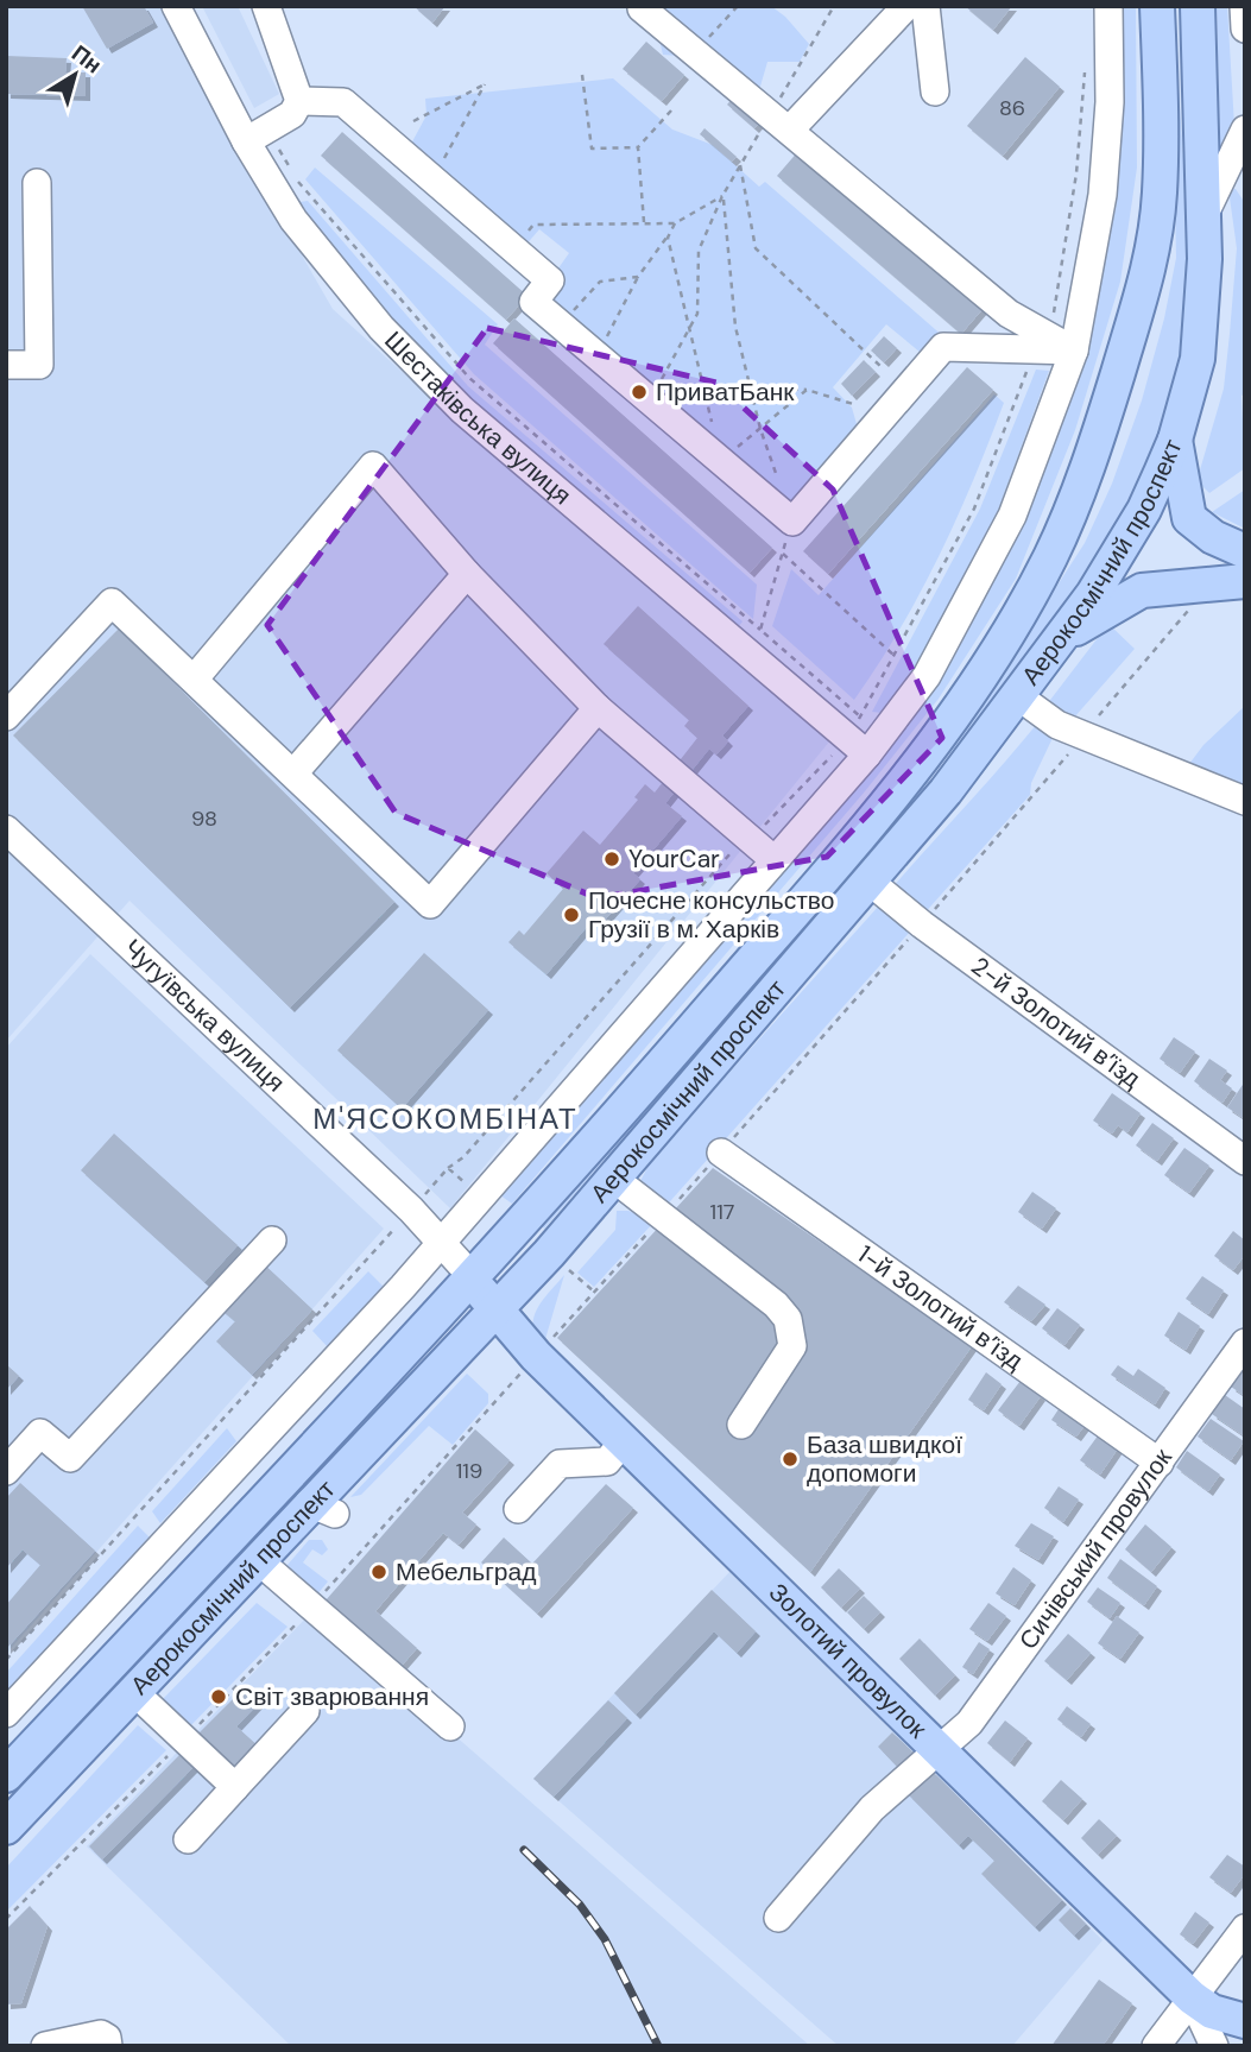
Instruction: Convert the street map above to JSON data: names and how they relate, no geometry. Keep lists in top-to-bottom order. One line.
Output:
{"streets":{"main road":["Аерокосмічний проспект","Золотий провулок"],"street":["Шестаківська вулиця","Чугуївська вулиця","2-й Золотий в’їзд","1-й Золотий в’їзд","Сичівський провулок"]},"crossings":[["Аерокосмічний проспект","Чугуївська вулиця"],["Аерокосмічний проспект","2-й Золотий в’їзд"],["Аерокосмічний проспект","Золотий провулок"],["Чугуївська вулиця","Золотий провулок"],["1-й Золотий в’їзд","Сичівський провулок"],["Сичівський провулок","Золотий провулок"]],"districts":["М'ЯСОКОМБІНАТ"],"places":["ПриватБанк","YourCar","Почесне консульство Грузії в м. Харків","База швидкої допомоги","Мебельград","Світ зварювання"],"house_numbers":["86","98","117","119"],"north":"top right"}
